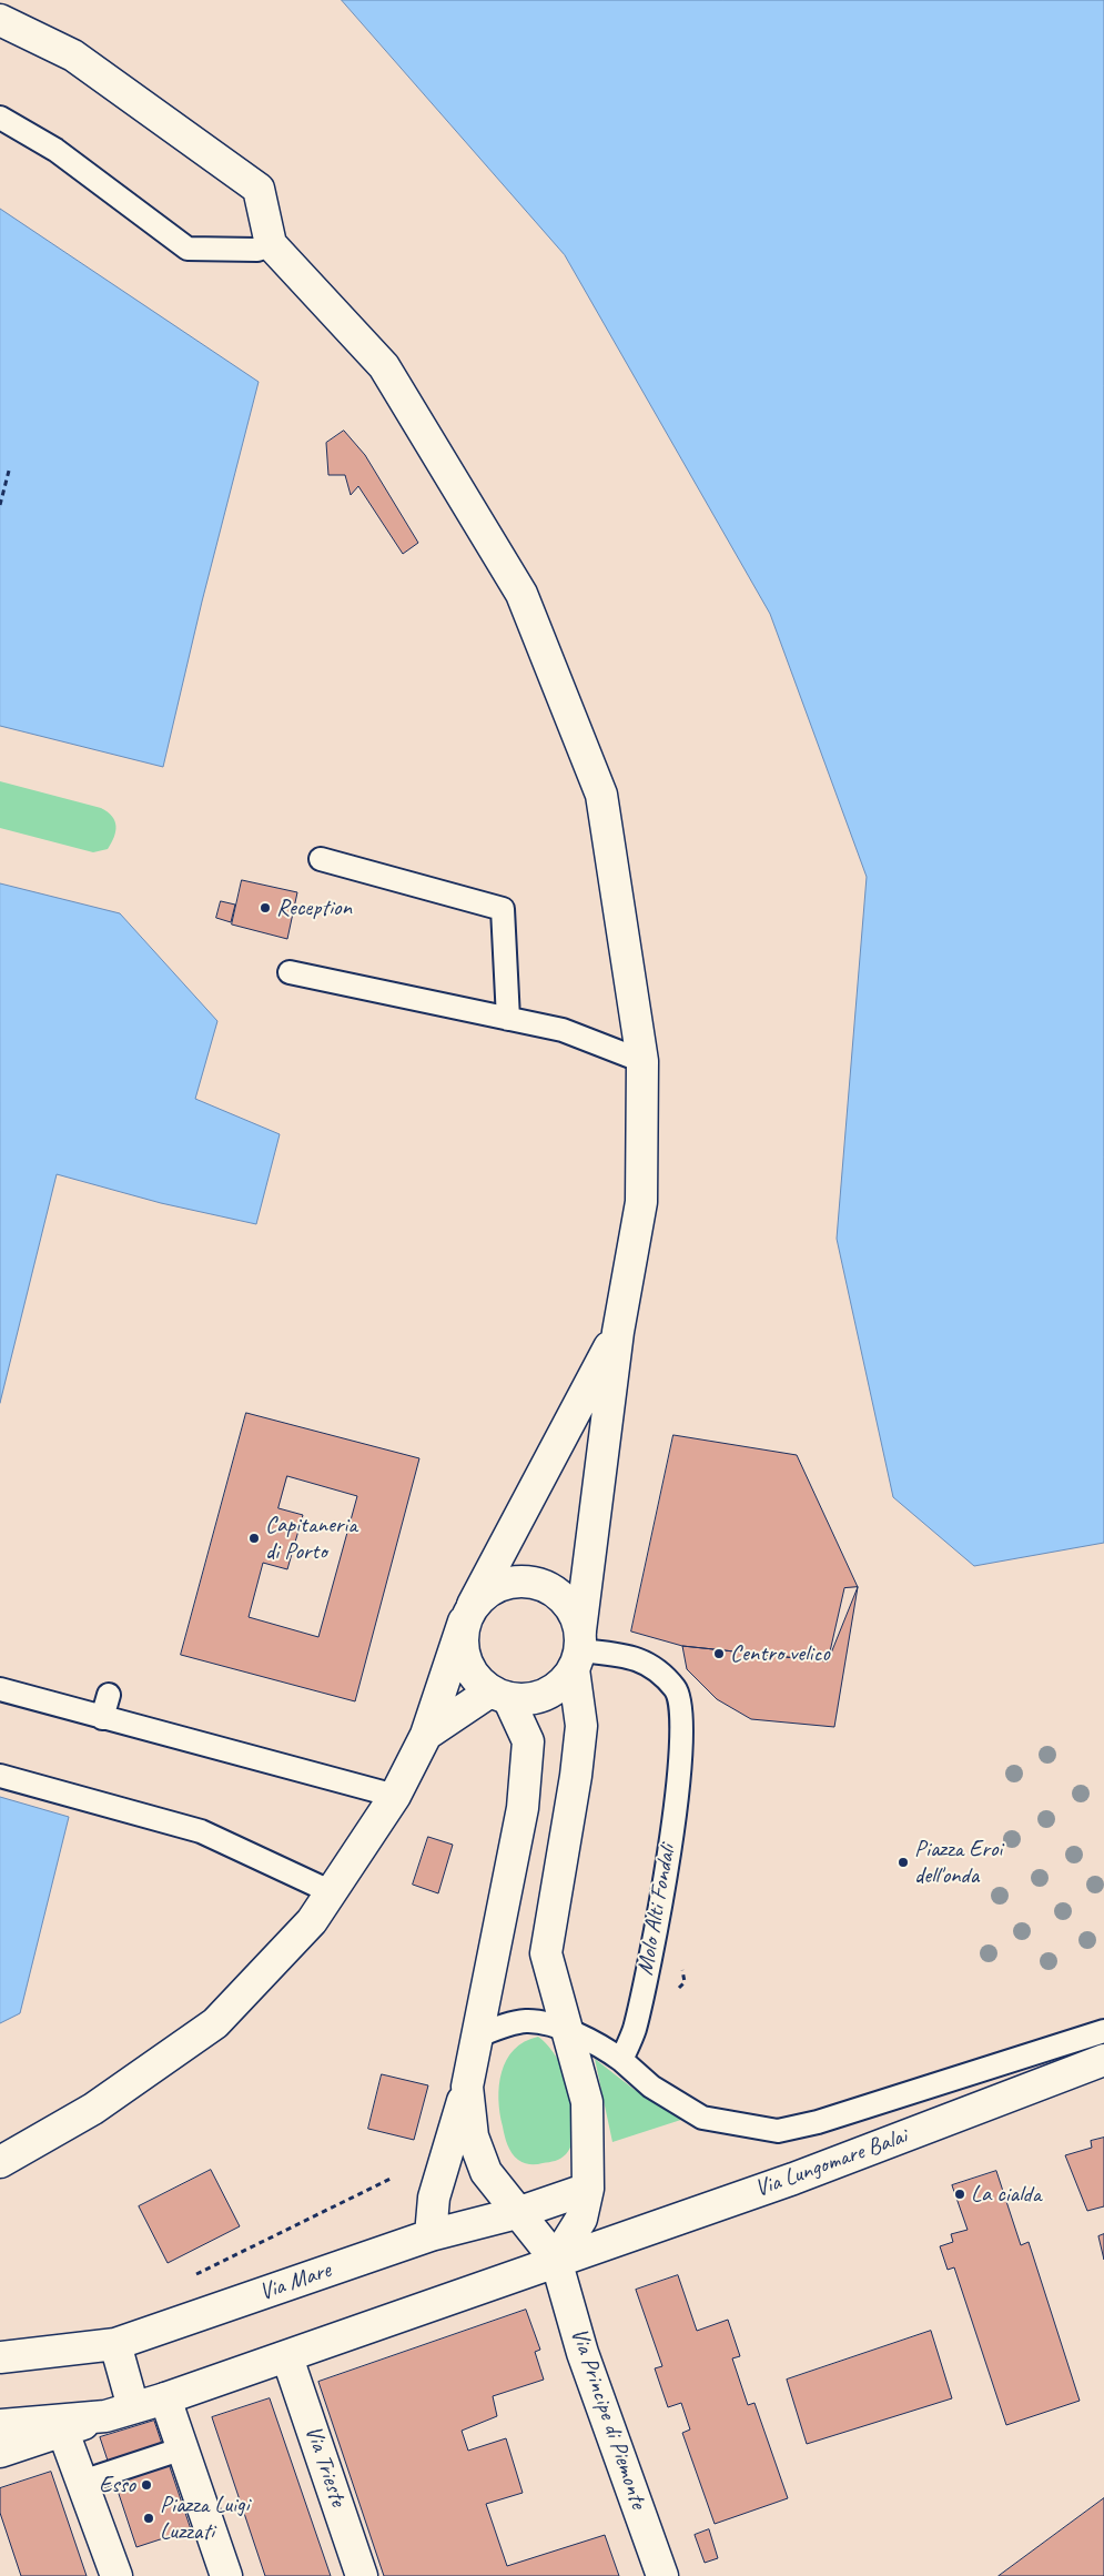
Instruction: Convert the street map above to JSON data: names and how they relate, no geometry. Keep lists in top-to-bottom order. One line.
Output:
{"streets":{"street":["Via Lungomare Balai","Via Mare","Via Principe di Piemonte","Via Trieste"],"lane":["Molo Alti Fondali"]},"crossings":[["Molo Alti Fondali","Via Lungomare Balai"],["Via Lungomare Balai","Via Principe di Piemonte"]],"places":["Reception","Capitaneria di Porto","Centro velico","Piazza Eroi dell'onda","La cialda","Esso","Piazza Luigi Luzzati"]}
